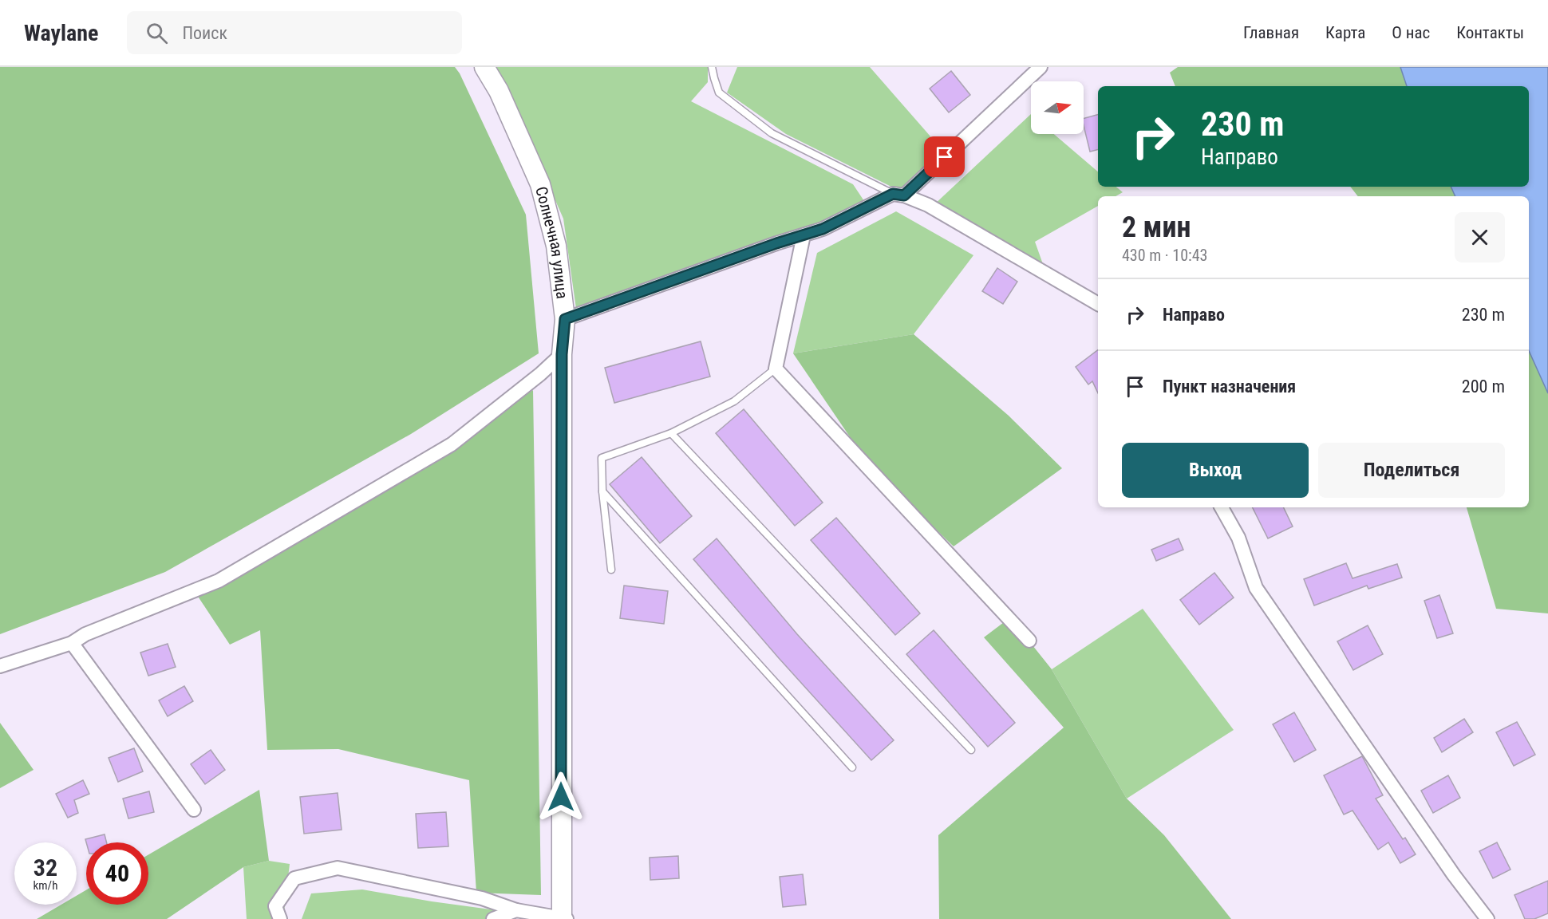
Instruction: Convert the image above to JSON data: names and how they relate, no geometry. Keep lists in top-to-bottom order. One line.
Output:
{"streets":{"street":["Солнечная улица"]},"north":"right","page":{"header":"Waylane","search":"Поиск","nav":["Главная","Карта","О нас","Контакты"],"turn":["230 m","Направо"],"heading":["2 мин","430 m · 10:43"],"list":[{"name":"Направо","value":"230 m"},{"name":"Пункт назначения","value":"200 m"}],"buttons":["Выход","Поделиться"],"speed":"32 km/h","limit":"40"}}
